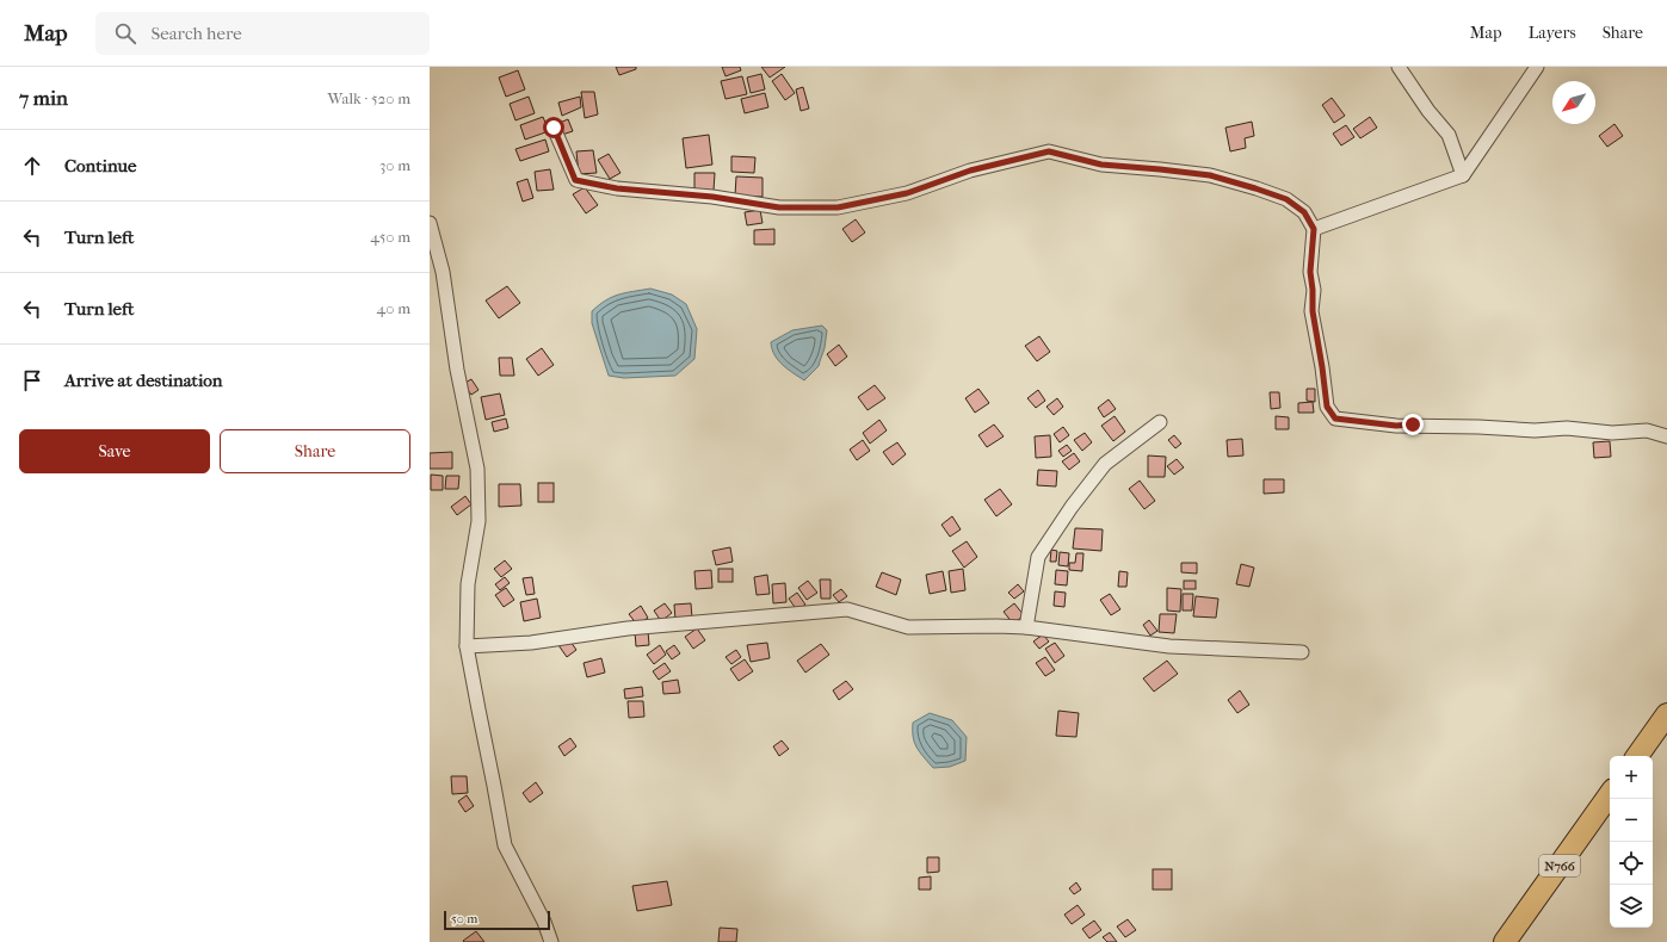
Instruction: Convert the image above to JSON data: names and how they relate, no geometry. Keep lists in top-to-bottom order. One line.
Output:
{"streets":{"highway":["N766"]},"scale_bar":"50 m","north":"bottom left","page":{"header":"Map","search":"Search here","nav":["Map","Layers","Share"],"heading":["7 min","Walk · 520 m"],"list":[["Continue","30 m"],["Turn left","450 m"],["Turn left","40 m"],"Arrive at destination"],"buttons":["Save","Share"],"map_buttons":["+","−"],"scale":"50 m"}}
